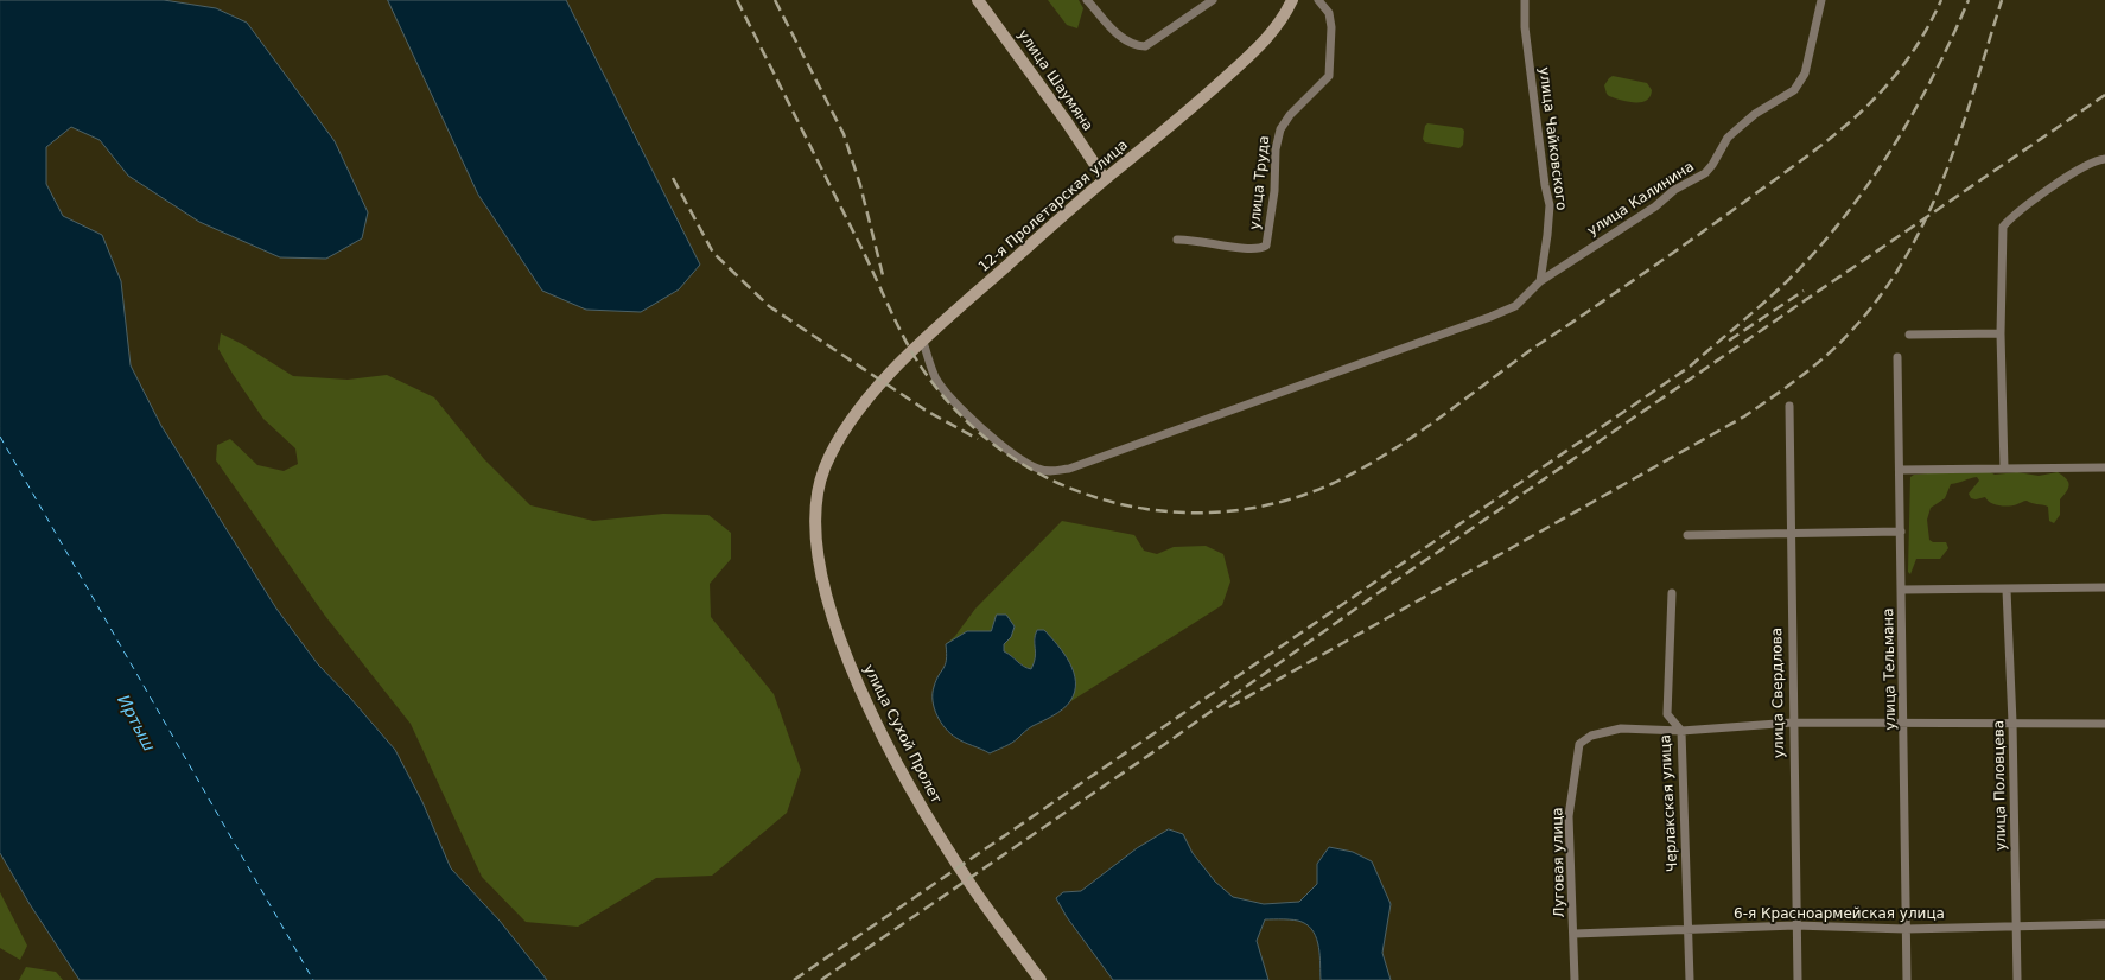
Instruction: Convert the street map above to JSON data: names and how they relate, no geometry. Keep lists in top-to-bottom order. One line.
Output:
{"streets":{"main road":["улица Шаумяна","12-я Пролетарская улица","улица Сухой Пролет"],"street":["улица Чайковского","улица Труда","улица Калинина","улица Тельмана","улица Свердлова","улица Половцева","Черлакская улица","Луговая улица","6-я Красноармейская улица"]},"crossings":[["улица Шаумяна","12-я Пролетарская улица"],["улица Чайковского","улица Калинина"],["улица Калинина","12-я Пролетарская улица"],["12-я Пролетарская улица","улица Сухой Пролет"],["улица Тельмана","6-я Красноармейская улица"],["улица Свердлова","6-я Красноармейская улица"],["улица Половцева","6-я Красноармейская улица"],["Черлакская улица","Луговая улица"],["Черлакская улица","6-я Красноармейская улица"],["Луговая улица","6-я Красноармейская улица"]],"water":["Иртыш"]}
